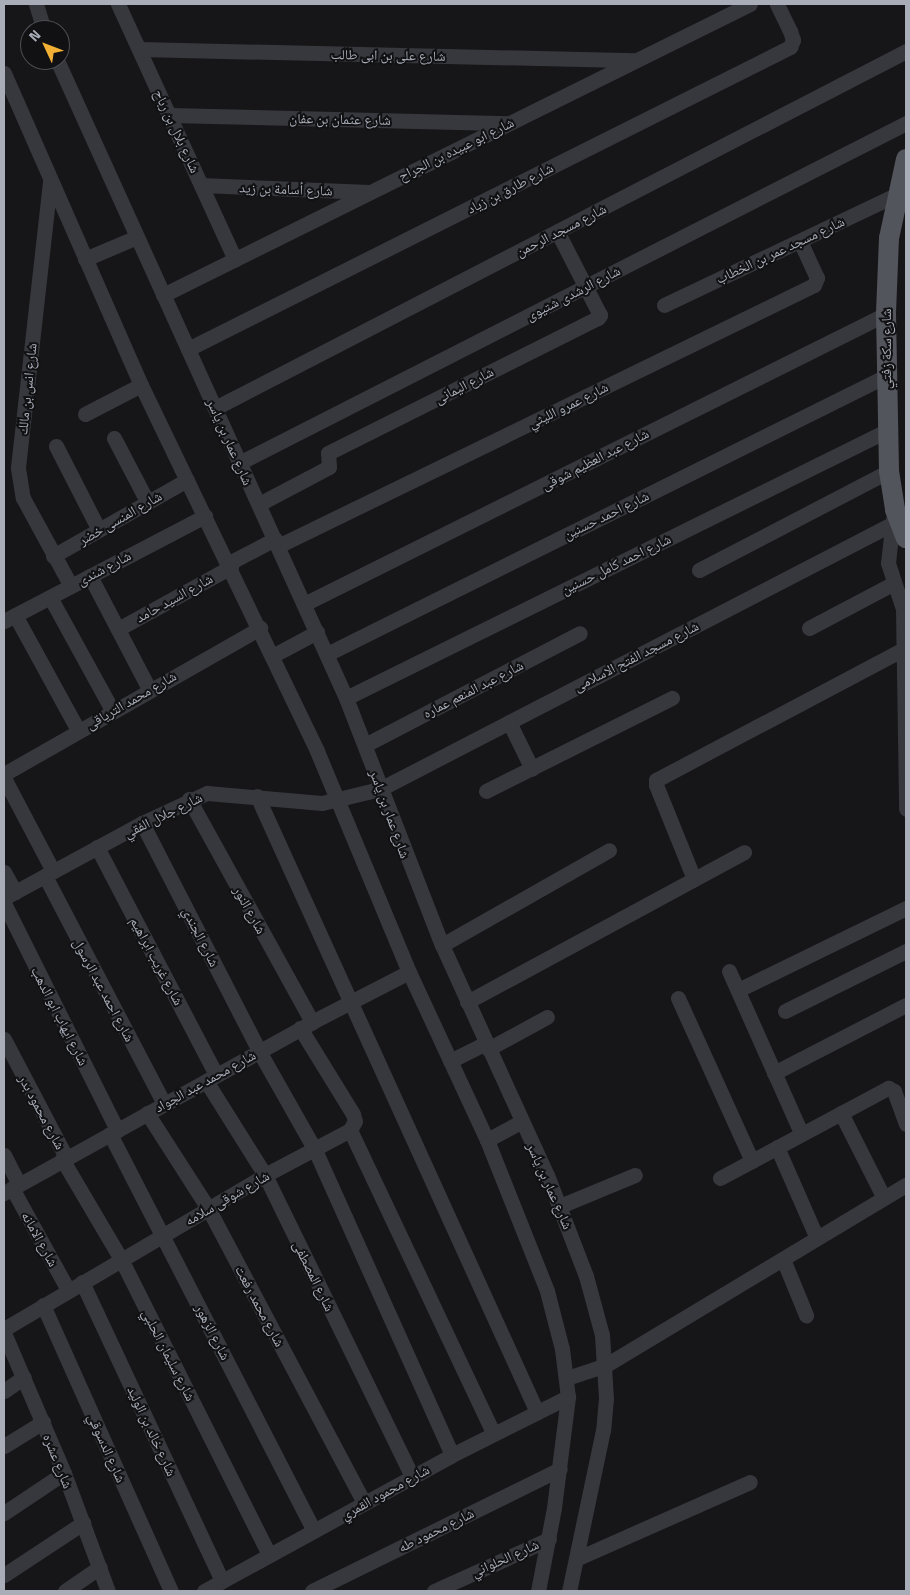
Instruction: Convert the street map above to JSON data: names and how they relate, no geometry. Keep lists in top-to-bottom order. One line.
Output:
{"streets":{"main road":["شارع سكة زفتي"],"street":["شارع على بن ابى طالب","شارع عثمان بن عفان","شارع بلال بن رباح","شارع ابو عبيده بن الجراح","شارع طارق بن زياد","شارع أسامة بن زيد","شارع مسجد الرحمن","شارع مسجد عمر بن الخطاب","شارع الرشدى شتيوى","شارع اليمانى","شارع انس بن مالك","شارع عمرو الليثي","شارع عمار بن ياسر","شارع عبد العظيم شوقى","شارع احمد حسنين","شارع المنسى خضر","شارع احمد كامل حسنين","شارع شندى","شارع السيد حامد","شارع مسجد الفتح الاسلامى","شارع عبد المنعم عماره","شارع محمد الترياقى","شارع جلال الفقي","شارع النور","شارع الجندي","شارع غريب ابراهيم","شارع احمد عبد الرسول","شارع ايهاب ابو الدهب","شارع محمد عبد الجواد","شارع محمود بدر","شارع شوقى سلامه","شارع الامانه","شارع المصطفى","شارع محمد رفعت","شارع الزهور","شارع سليمان الحلبي","شارع خالد بن الوليد","شارع الدسوقي","شارع عشره","شارع محمود القمري","شارع محمود طه","شارع الحلواني"]},"crossings":[["شارع على بن ابى طالب","شارع بلال بن رباح"],["شارع على بن ابى طالب","شارع ابو عبيده بن الجراح"],["شارع عثمان بن عفان","شارع بلال بن رباح"],["شارع عثمان بن عفان","شارع ابو عبيده بن الجراح"],["شارع بلال بن رباح","شارع ابو عبيده بن الجراح"],["شارع بلال بن رباح","شارع أسامة بن زيد"],["شارع ابو عبيده بن الجراح","شارع أسامة بن زيد"],["شارع ابو عبيده بن الجراح","شارع عمار بن ياسر"],["شارع طارق بن زياد","شارع عمار بن ياسر"],["شارع مسجد الرحمن","شارع اليمانى"],["شارع مسجد الرحمن","شارع عمار بن ياسر"],["شارع مسجد عمر بن الخطاب","شارع سكة زفتي"],["شارع مسجد عمر بن الخطاب","شارع عمرو الليثي"],["شارع الرشدى شتيوى","شارع اليمانى"],["شارع الرشدى شتيوى","شارع عمار بن ياسر"],["شارع سكة زفتي","شارع عبد العظيم شوقى"],["شارع سكة زفتي","شارع احمد حسنين"],["شارع سكة زفتي","شارع احمد كامل حسنين"],["شارع سكة زفتي","شارع مسجد الفتح الاسلامى"],["شارع اليمانى","شارع عمار بن ياسر"],["شارع انس بن مالك","شارع المنسى خضر"],["شارع انس بن مالك","شارع شندى"],["شارع عمرو الليثي","شارع عمار بن ياسر"],["شارع عمرو الليثي","شارع السيد حامد"],["شارع عمار بن ياسر","شارع عبد العظيم شوقى"],["شارع عمار بن ياسر","شارع احمد حسنين"],["شارع عمار بن ياسر","شارع احمد كامل حسنين"],["شارع عمار بن ياسر","شارع مسجد الفتح الاسلامى"],["شارع عمار بن ياسر","شارع عبد المنعم عماره"],["شارع مسجد الفتح الاسلامى","شارع جلال الفقي"],["شارع جلال الفقي","شارع النور"],["شارع جلال الفقي","شارع الجندي"],["شارع جلال الفقي","شارع غريب ابراهيم"],["شارع جلال الفقي","شارع احمد عبد الرسول"],["شارع النور","شارع محمد عبد الجواد"],["شارع الجندي","شارع محمد عبد الجواد"],["شارع الجندي","شارع شوقى سلامه"],["شارع الجندي","شارع محمود القمري"],["شارع غريب ابراهيم","شارع محمد عبد الجواد"],["شارع غريب ابراهيم","شارع المصطفى"],["شارع احمد عبد الرسول","شارع محمد عبد الجواد"],["شارع ايهاب ابو الدهب","شارع محمد عبد الجواد"],["شارع ايهاب ابو الدهب","شارع الزهور"],["شارع محمد عبد الجواد","شارع محمود بدر"],["شارع محمد عبد الجواد","شارع الامانه"],["شارع محمد عبد الجواد","شارع المصطفى"],["شارع محمد عبد الجواد","شارع محمد رفعت"],["شارع محمد عبد الجواد","شارع الزهور"],["شارع محمد عبد الجواد","شارع سليمان الحلبي"],["شارع محمود بدر","شارع سليمان الحلبي"],["شارع شوقى سلامه","شارع الامانه"],["شارع شوقى سلامه","شارع المصطفى"],["شارع شوقى سلامه","شارع محمد رفعت"],["شارع شوقى سلامه","شارع الزهور"],["شارع شوقى سلامه","شارع سليمان الحلبي"],["شارع شوقى سلامه","شارع خالد بن الوليد"],["شارع شوقى سلامه","شارع الدسوقي"],["شارع المصطفى","شارع محمود القمري"],["شارع محمد رفعت","شارع محمود القمري"],["شارع الزهور","شارع محمود القمري"],["شارع سليمان الحلبي","شارع محمود القمري"],["شارع خالد بن الوليد","شارع محمود القمري"]],"north":"top left"}
